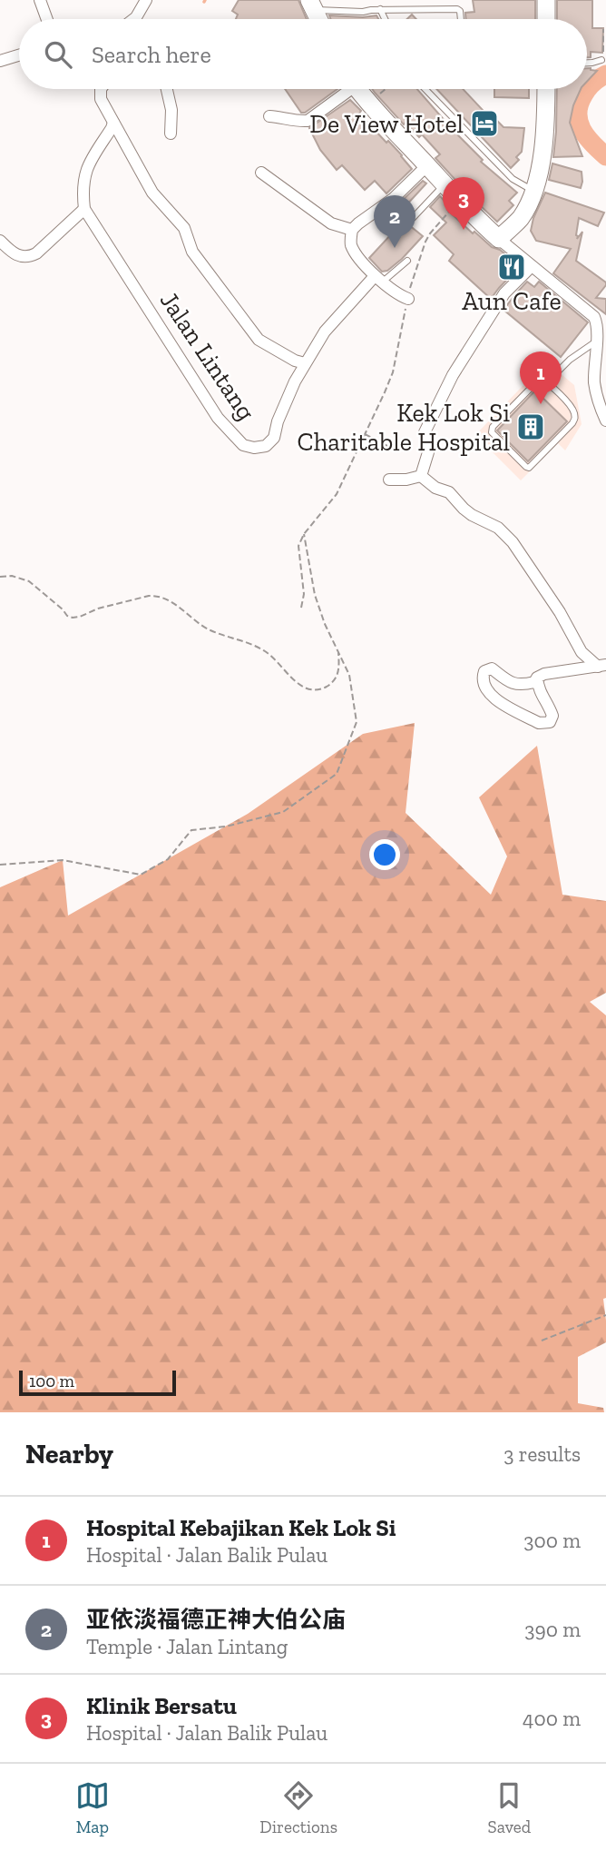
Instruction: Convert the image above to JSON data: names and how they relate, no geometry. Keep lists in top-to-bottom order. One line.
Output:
{"streets":{"street":["Jalan Lintang"]},"places":{"hotel":["De View Hotel"],"restaurant":["Aun Cafe"],"building":["Kek Lok Si Charitable Hospital"]},"scale_bar":"100 m","page":{"search":"Search here","pins":["3","2","1"],"scale":"100 m","heading":["Nearby","3 results"],"list":[{"mark":"1","name":"Hospital Kebajikan Kek Lok Si","note":"Hospital · Jalan Balik Pulau","value":"300 m"},{"mark":"2","name":"亚依淡福德正神大伯公庙","note":"Temple · Jalan Lintang","value":"390 m"},{"mark":"3","name":"Klinik Bersatu","note":"Hospital · Jalan Balik Pulau","value":"400 m"}],"nav":["Map","Directions","Saved"]}}
